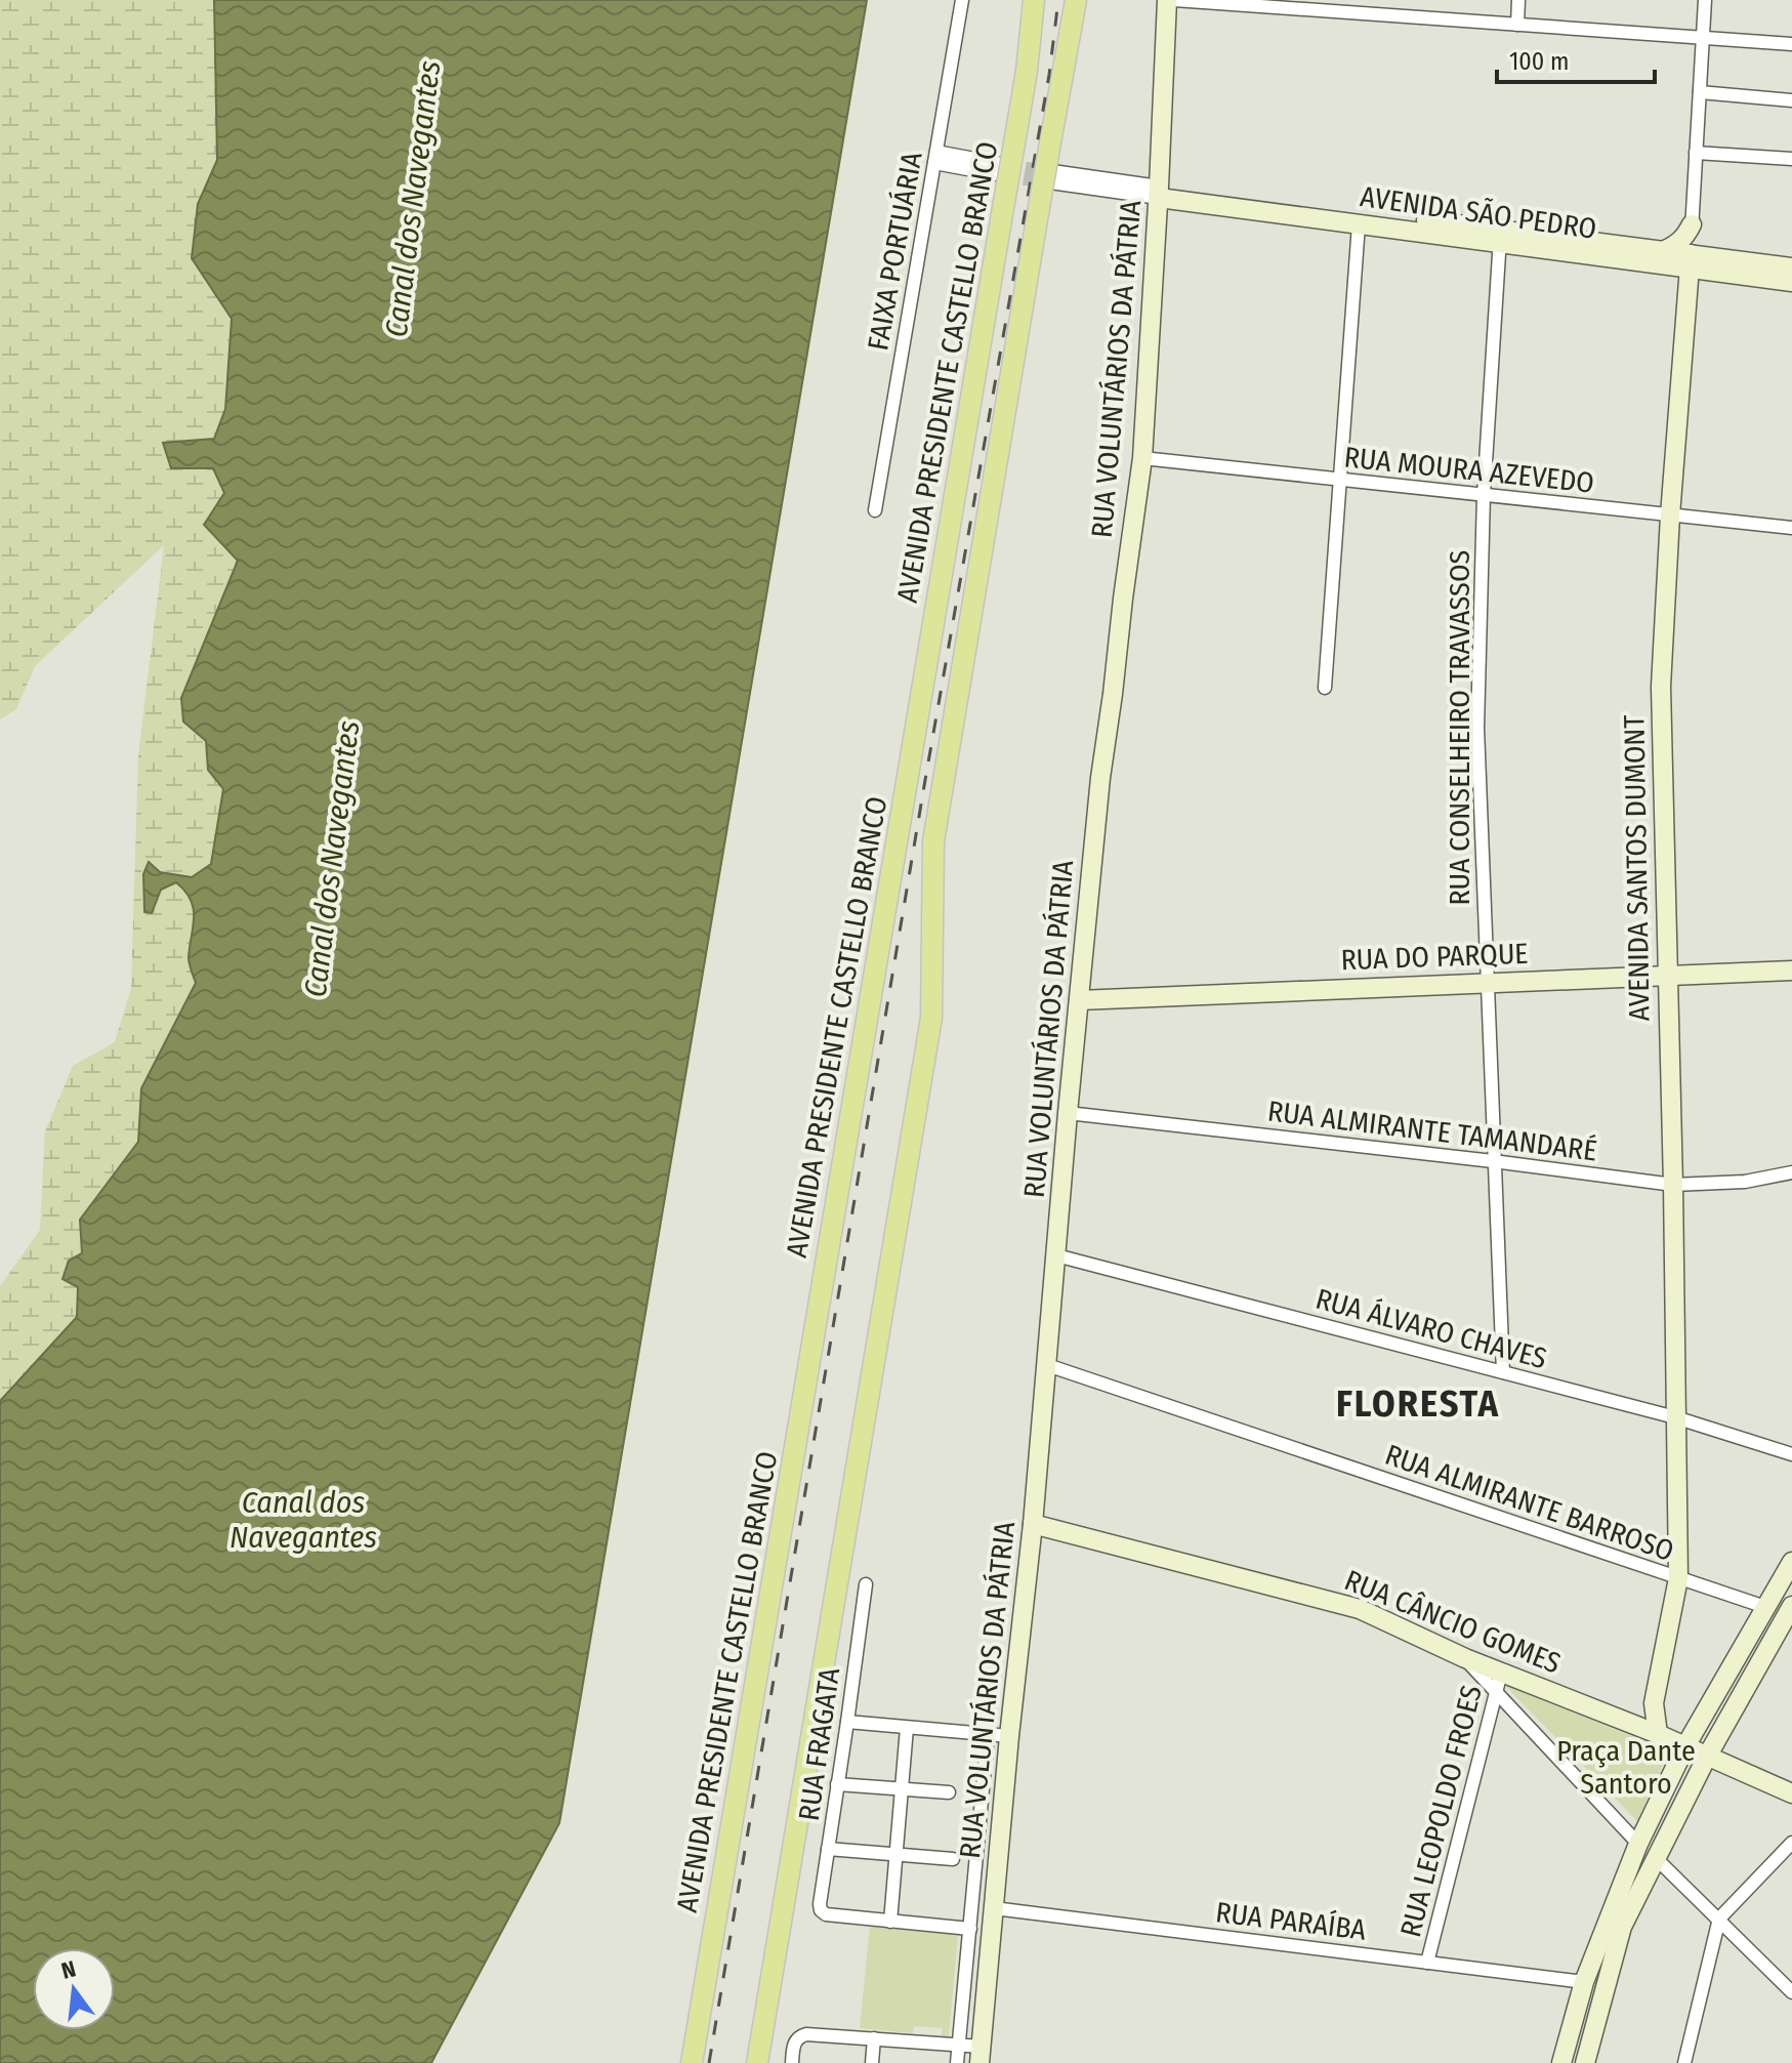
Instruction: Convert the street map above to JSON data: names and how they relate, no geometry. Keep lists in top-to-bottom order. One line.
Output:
{"streets":{"main road":["AVENIDA PRESIDENTE CASTELLO BRANCO"],"street":["AVENIDA SÃO PEDRO","FAIXA PORTUÁRIA","RUA VOLUNTÁRIOS DA PÁTRIA","RUA MOURA AZEVEDO","RUA CONSELHEIRO TRAVASSOS","AVENIDA SANTOS DUMONT","RUA DO PARQUE","RUA ALMIRANTE TAMANDARÉ","RUA ÁLVARO CHAVES","RUA ALMIRANTE BARROSO","RUA CÂNCIO GOMES","RUA FRAGATA","RUA LEOPOLDO FROES","RUA PARAÍBA"]},"crossings":[["AVENIDA SÃO PEDRO","RUA VOLUNTÁRIOS DA PÁTRIA"],["AVENIDA SÃO PEDRO","RUA CONSELHEIRO TRAVASSOS"],["AVENIDA SÃO PEDRO","AVENIDA SANTOS DUMONT"],["RUA VOLUNTÁRIOS DA PÁTRIA","RUA MOURA AZEVEDO"],["RUA VOLUNTÁRIOS DA PÁTRIA","RUA DO PARQUE"],["RUA VOLUNTÁRIOS DA PÁTRIA","RUA ALMIRANTE TAMANDARÉ"],["RUA VOLUNTÁRIOS DA PÁTRIA","RUA ÁLVARO CHAVES"],["RUA VOLUNTÁRIOS DA PÁTRIA","RUA ALMIRANTE BARROSO"],["RUA VOLUNTÁRIOS DA PÁTRIA","RUA CÂNCIO GOMES"],["RUA VOLUNTÁRIOS DA PÁTRIA","RUA PARAÍBA"],["RUA MOURA AZEVEDO","RUA CONSELHEIRO TRAVASSOS"],["RUA MOURA AZEVEDO","AVENIDA SANTOS DUMONT"],["RUA CONSELHEIRO TRAVASSOS","RUA DO PARQUE"],["RUA CONSELHEIRO TRAVASSOS","RUA ALMIRANTE TAMANDARÉ"],["RUA CONSELHEIRO TRAVASSOS","RUA ÁLVARO CHAVES"],["AVENIDA SANTOS DUMONT","RUA DO PARQUE"],["AVENIDA SANTOS DUMONT","RUA ALMIRANTE TAMANDARÉ"],["AVENIDA SANTOS DUMONT","RUA ÁLVARO CHAVES"],["AVENIDA SANTOS DUMONT","RUA ALMIRANTE BARROSO"],["AVENIDA SANTOS DUMONT","RUA CÂNCIO GOMES"],["RUA CÂNCIO GOMES","RUA LEOPOLDO FROES"],["RUA LEOPOLDO FROES","RUA PARAÍBA"]],"districts":["FLORESTA"],"water":["Canal dos Navegantes"],"parks":["Praça Dante Santoro"],"scale_bar":"100 m","north":"top"}
